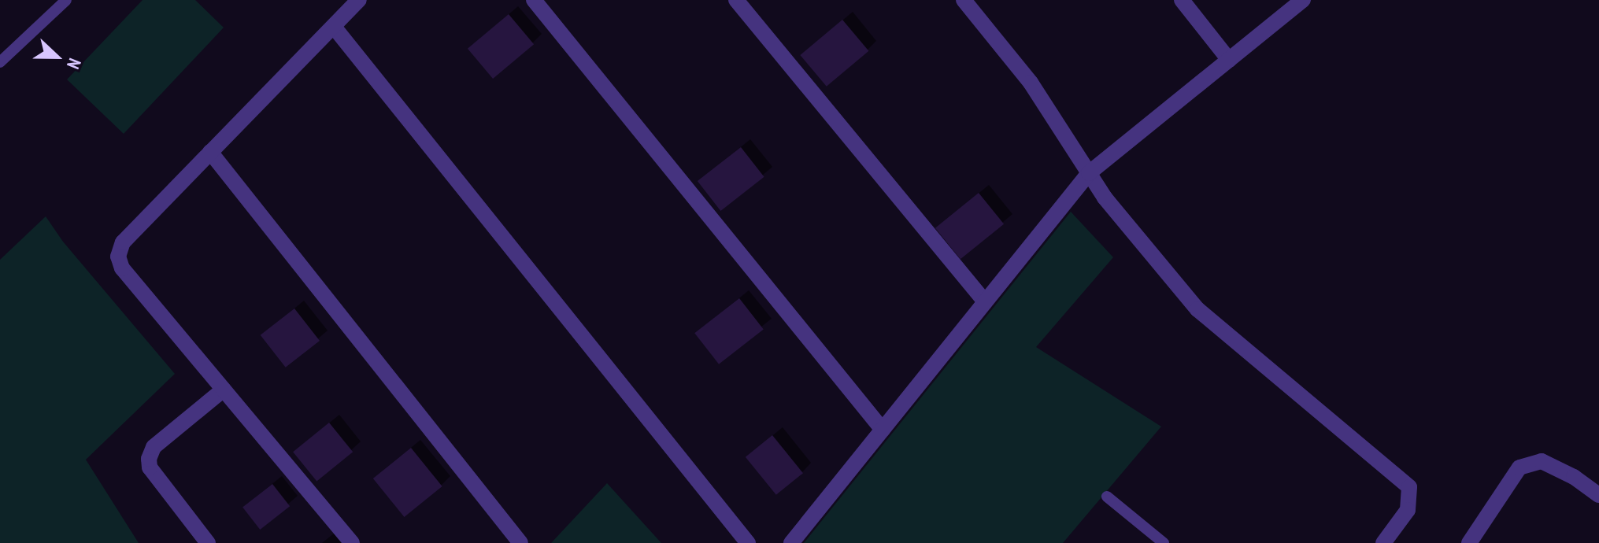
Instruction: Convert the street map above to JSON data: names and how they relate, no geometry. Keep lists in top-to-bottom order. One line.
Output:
{"north":"right"}
